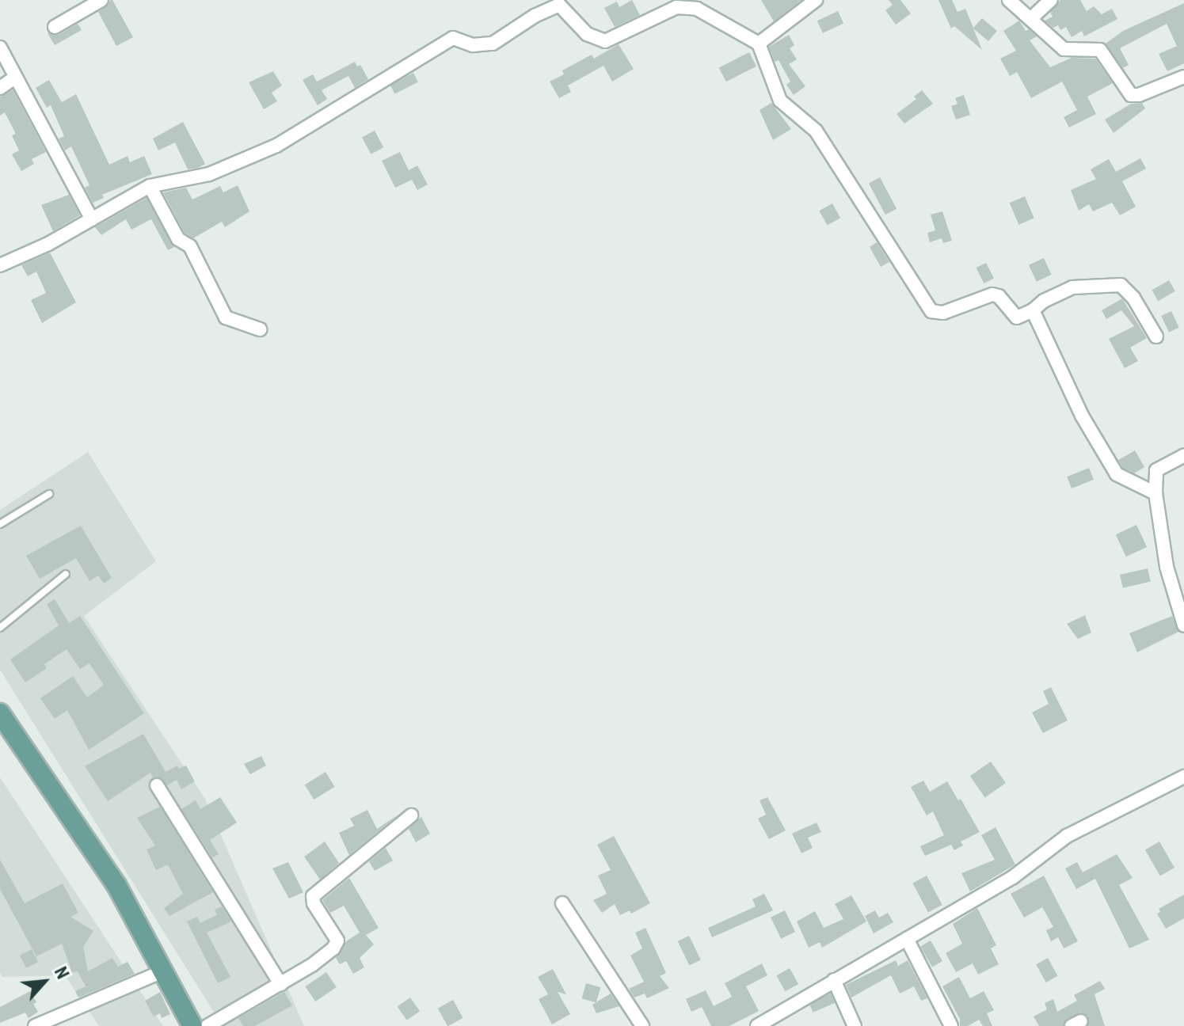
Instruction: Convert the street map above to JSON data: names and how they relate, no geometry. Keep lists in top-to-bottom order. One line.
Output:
{"north":"top right"}
